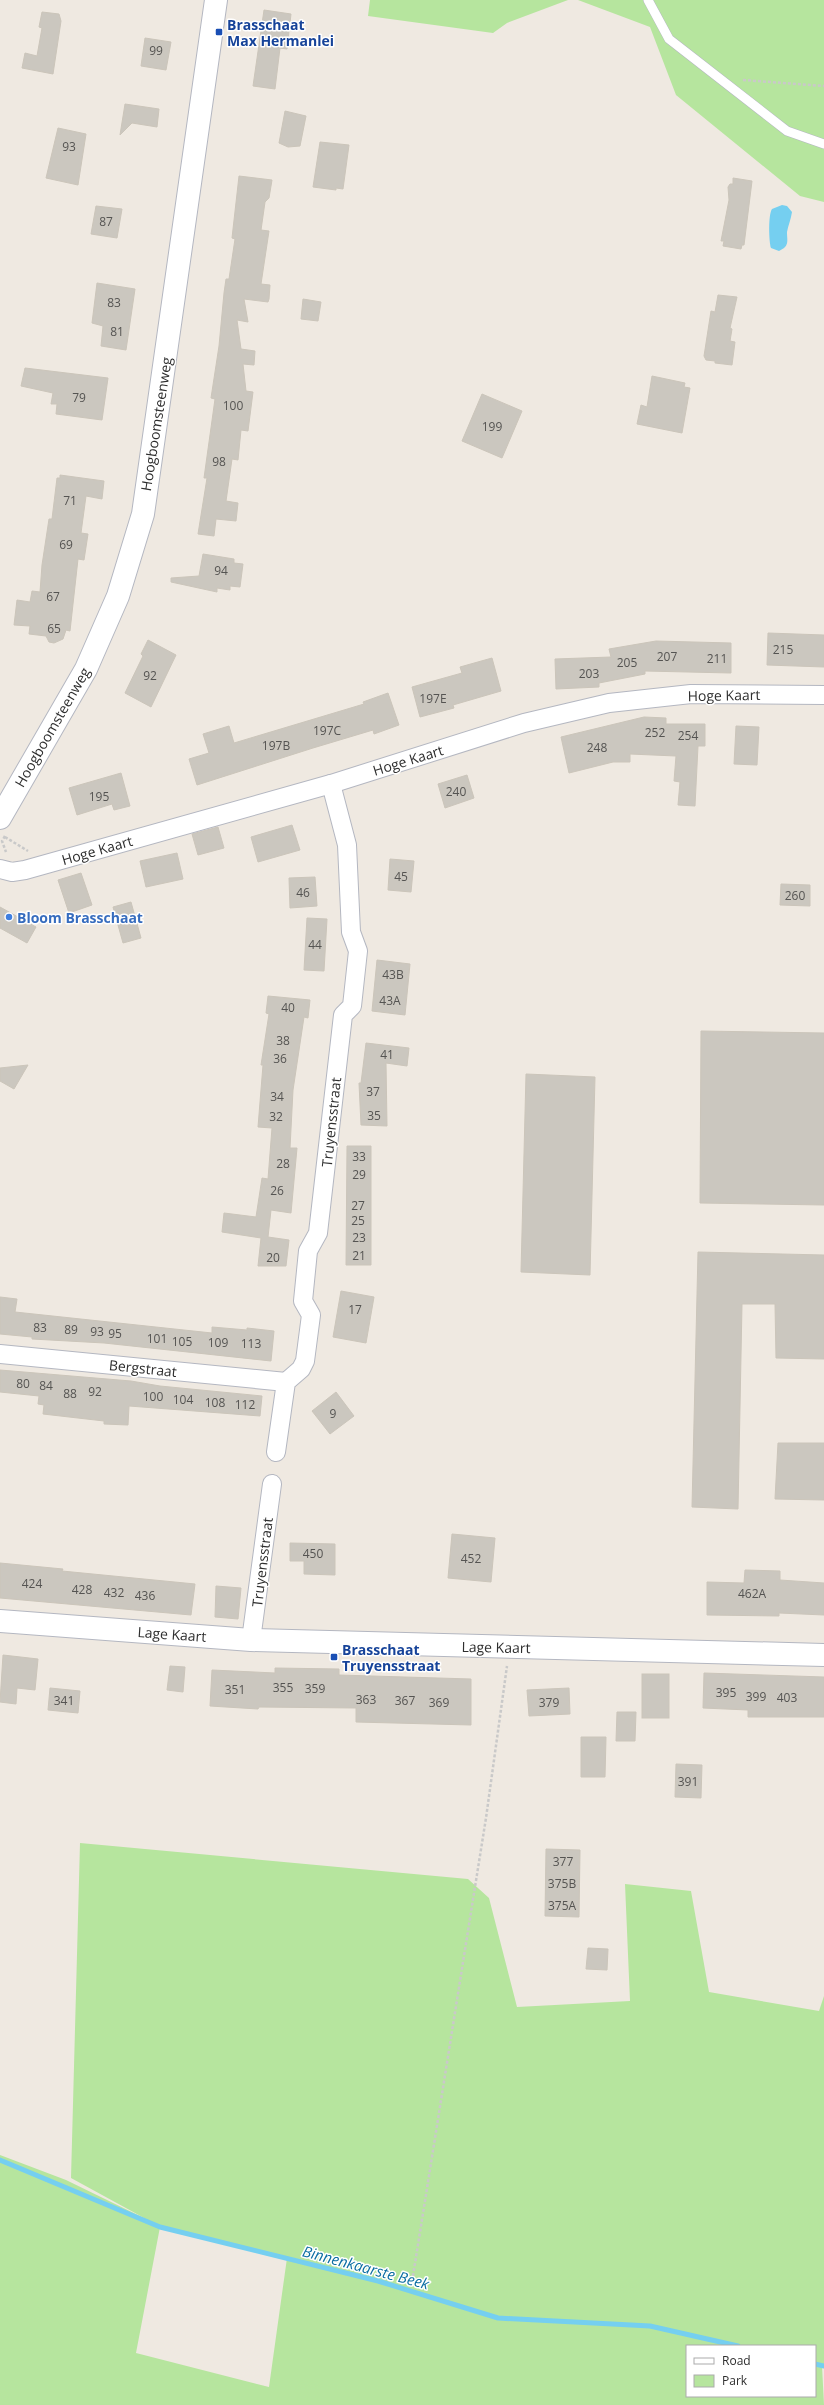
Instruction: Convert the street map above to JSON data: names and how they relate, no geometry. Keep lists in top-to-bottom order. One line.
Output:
{"streets":{"street":["Hoogboomsteenweg","Hoge Kaart","Truyensstraat","Bergstraat","Lage Kaart"]},"crossings":[["Hoge Kaart","Truyensstraat"],["Truyensstraat","Bergstraat"],["Truyensstraat","Lage Kaart"]],"water":["Binnenkaarste Beek"],"places":{"transit":["Brasschaat Max Hermanlei","Brasschaat Truyensstraat"],"other":["Bloom Brasschaat"]},"house_numbers":["99","93","87","83","81","79","100","199","98","71","69","94","67","65","215","207","211","205","203","92","197E","197C","252","254","197B","248","240","195","45","46","260","44","43B","43A","40","38","41","36","37","34","35","32","33","28","29","26","27","25","23","21","20","17","83","89","93","95","101","105","109","113","80","84","92","88","100","104","108","112","9","450","452","424","428","432","462A","436","355","359","351","395","399","403","363","341","367","369","379","391","377","375B","375A"],"legend":["Road","Park"]}
